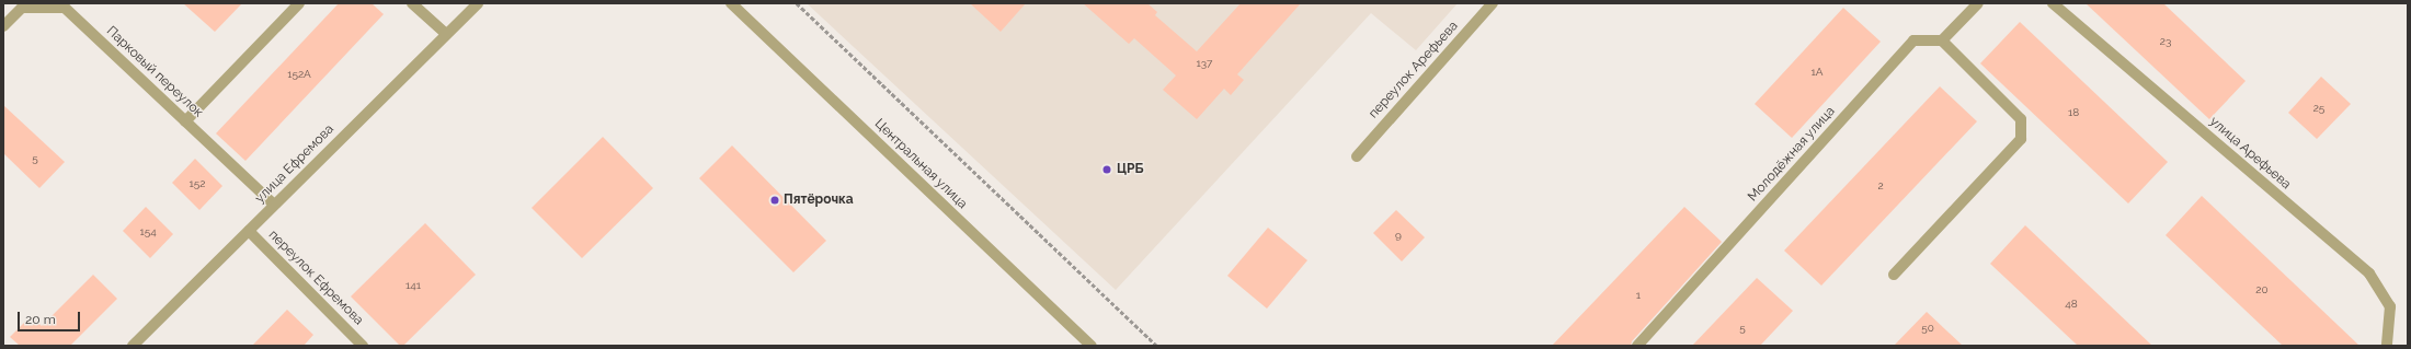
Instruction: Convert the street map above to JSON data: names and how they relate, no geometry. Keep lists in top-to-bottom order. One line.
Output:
{"streets":{"street":["переулок Арефьева","Парковый переулок","улица Арефьева","Молодёжная улица","улица Ефремова","Центральная улица","переулок Ефремова"]},"crossings":[["Парковый переулок","улица Ефремова"],["улица Ефремова","переулок Ефремова"]],"places":["ЦРБ","Пятёрочка"],"house_numbers":["23","137","1А","152А","25","18","5","152","2","154","9","141","20","1","48","5","50"],"scale_bar":"20 m"}
